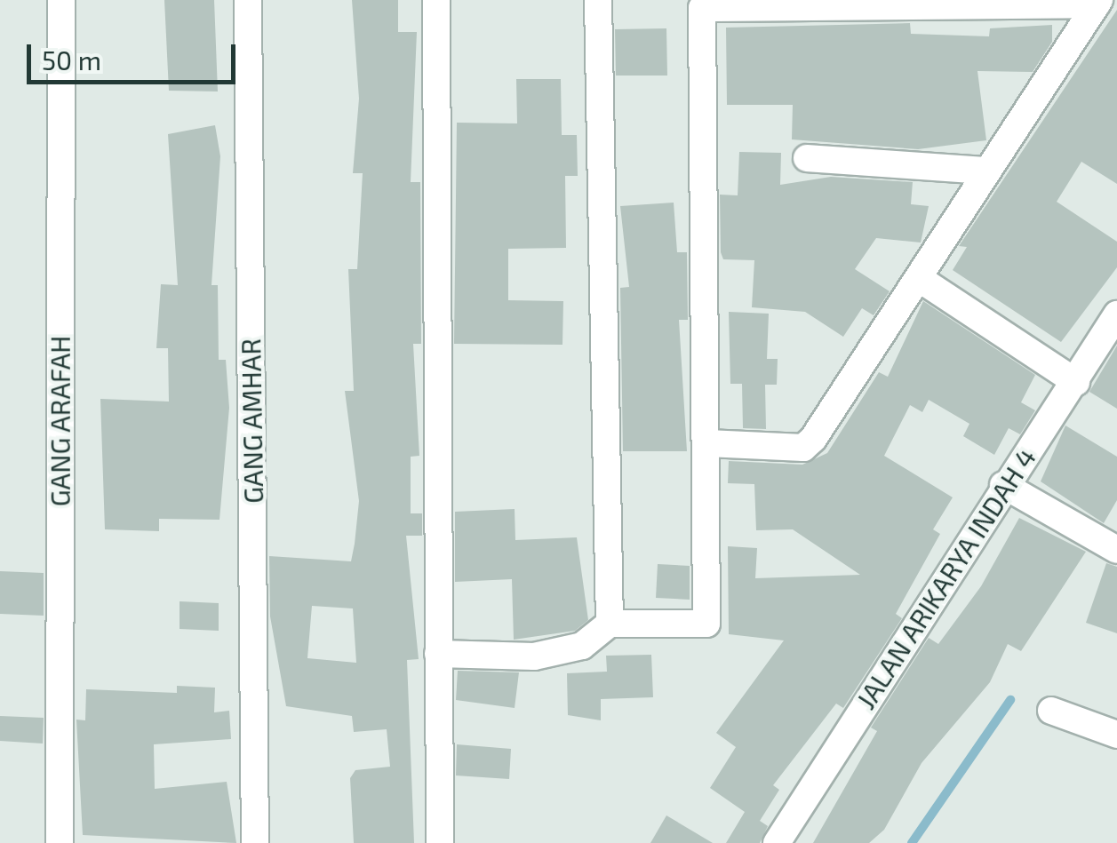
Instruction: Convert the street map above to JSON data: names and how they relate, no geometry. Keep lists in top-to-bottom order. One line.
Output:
{"streets":{"street":["GANG ARAFAH","GANG AMHAR","JALAN ARIKARYA INDAH 4"]},"scale_bar":"50 m"}
